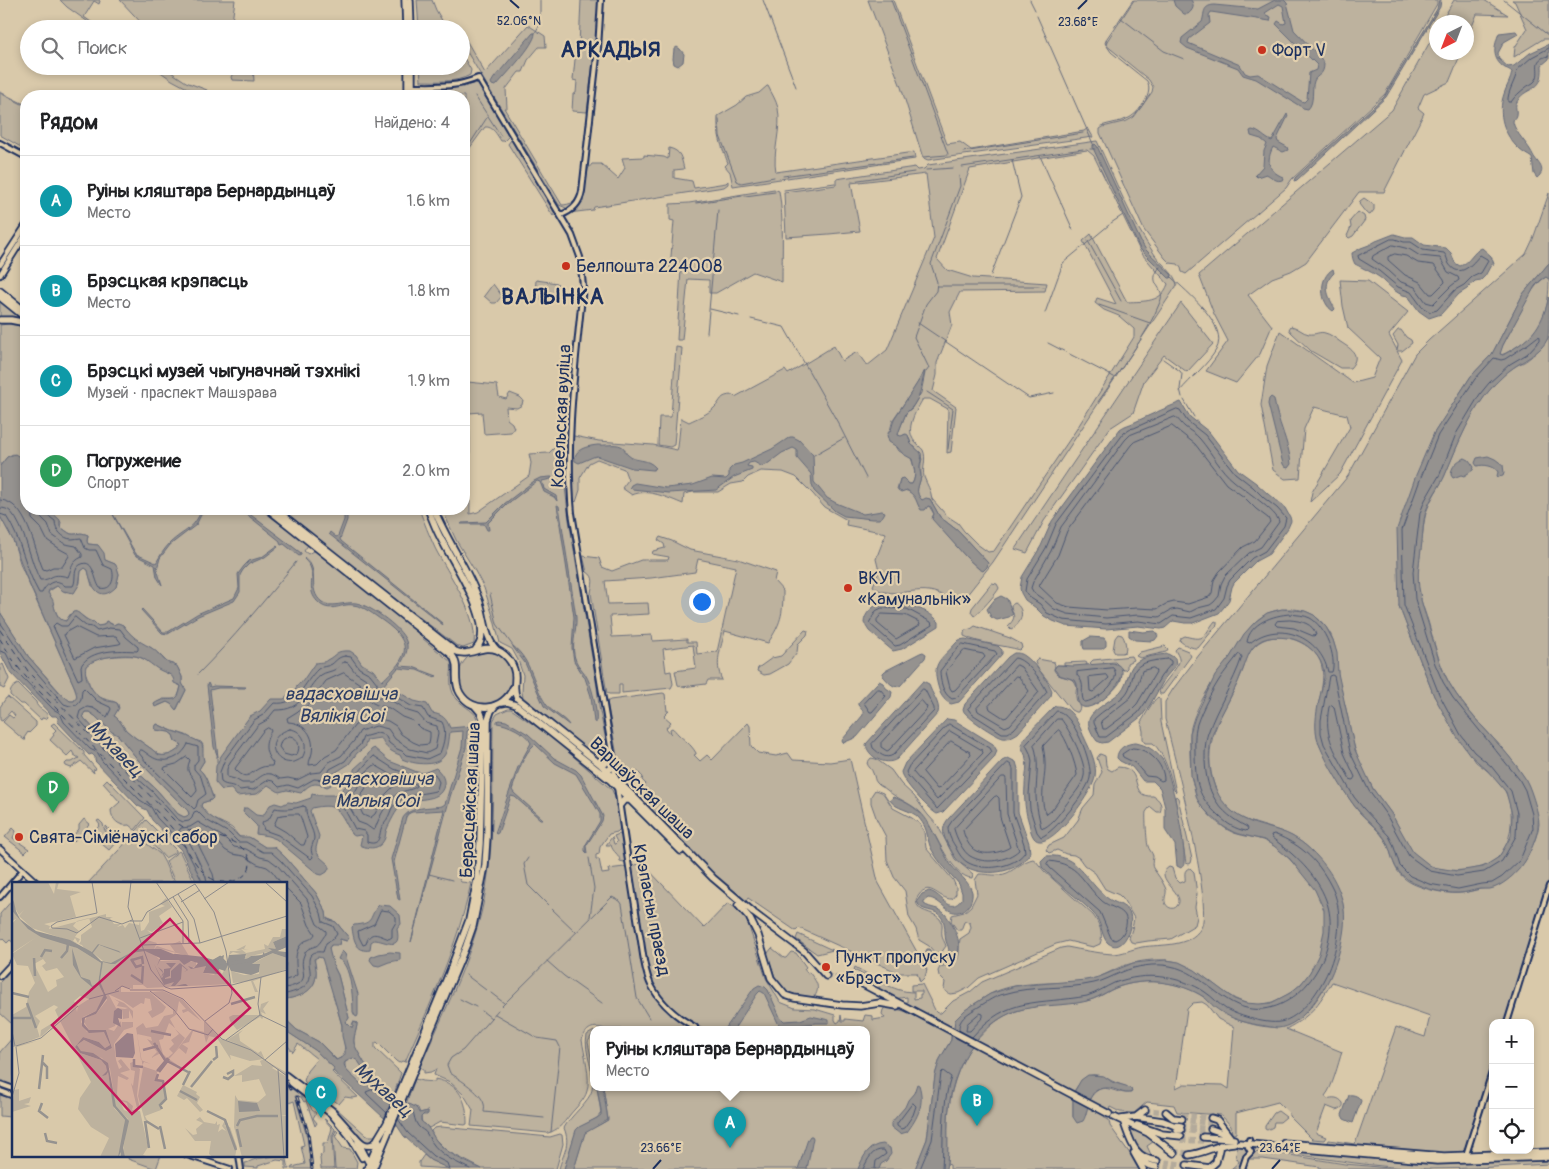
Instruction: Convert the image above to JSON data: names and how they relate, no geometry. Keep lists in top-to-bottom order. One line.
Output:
{"streets":{"highway":["Варшаўская шаша","Берасцейская шаша"],"main road":["Ковельская вуліца","Крэпасны праезд"]},"crossings":[["Ковельская вуліца","Варшаўская шаша"],["Ковельская вуліца","Крэпасны праезд"],["Варшаўская шаша","Берасцейская шаша"],["Варшаўская шаша","Крэпасны праезд"]],"districts":["АРКАДЫЯ","ВАЛЫНКА"],"water":["вадасховішча Вялікія Соі","Мухавец","вадасховішча Малыя Соі"],"places":["Форт V","Белпошта 224008","ВКУП «Камунальнік»","Свята-Сіміёнаўскі сабор","Пункт пропуску «Брэст»"],"north":"bottom left","page":{"search":"Поиск","heading":["Рядом","Найдено: 4"],"list":[{"mark":"A","name":"Руіны кляштара Бернардынцаў","note":"Место","value":"1.6 km"},{"mark":"B","name":"Брэсцкая крэпасць","note":"Место","value":"1.8 km"},{"mark":"C","name":"Брэсцкі музей чыгуначнай тэхнікі","note":"Музей · праспект Машэрава","value":"1.9 km"},{"mark":"D","name":"Погружение","note":"Спорт","value":"2.0 km"}],"pins":["D","C","B","A"],"map_buttons":["+","−"],"popup":["Руіны кляштара Бернардынцаў","Место"]},"coordinates":["52.06°N","23.68°E","23.66°E","23.64°E"]}
